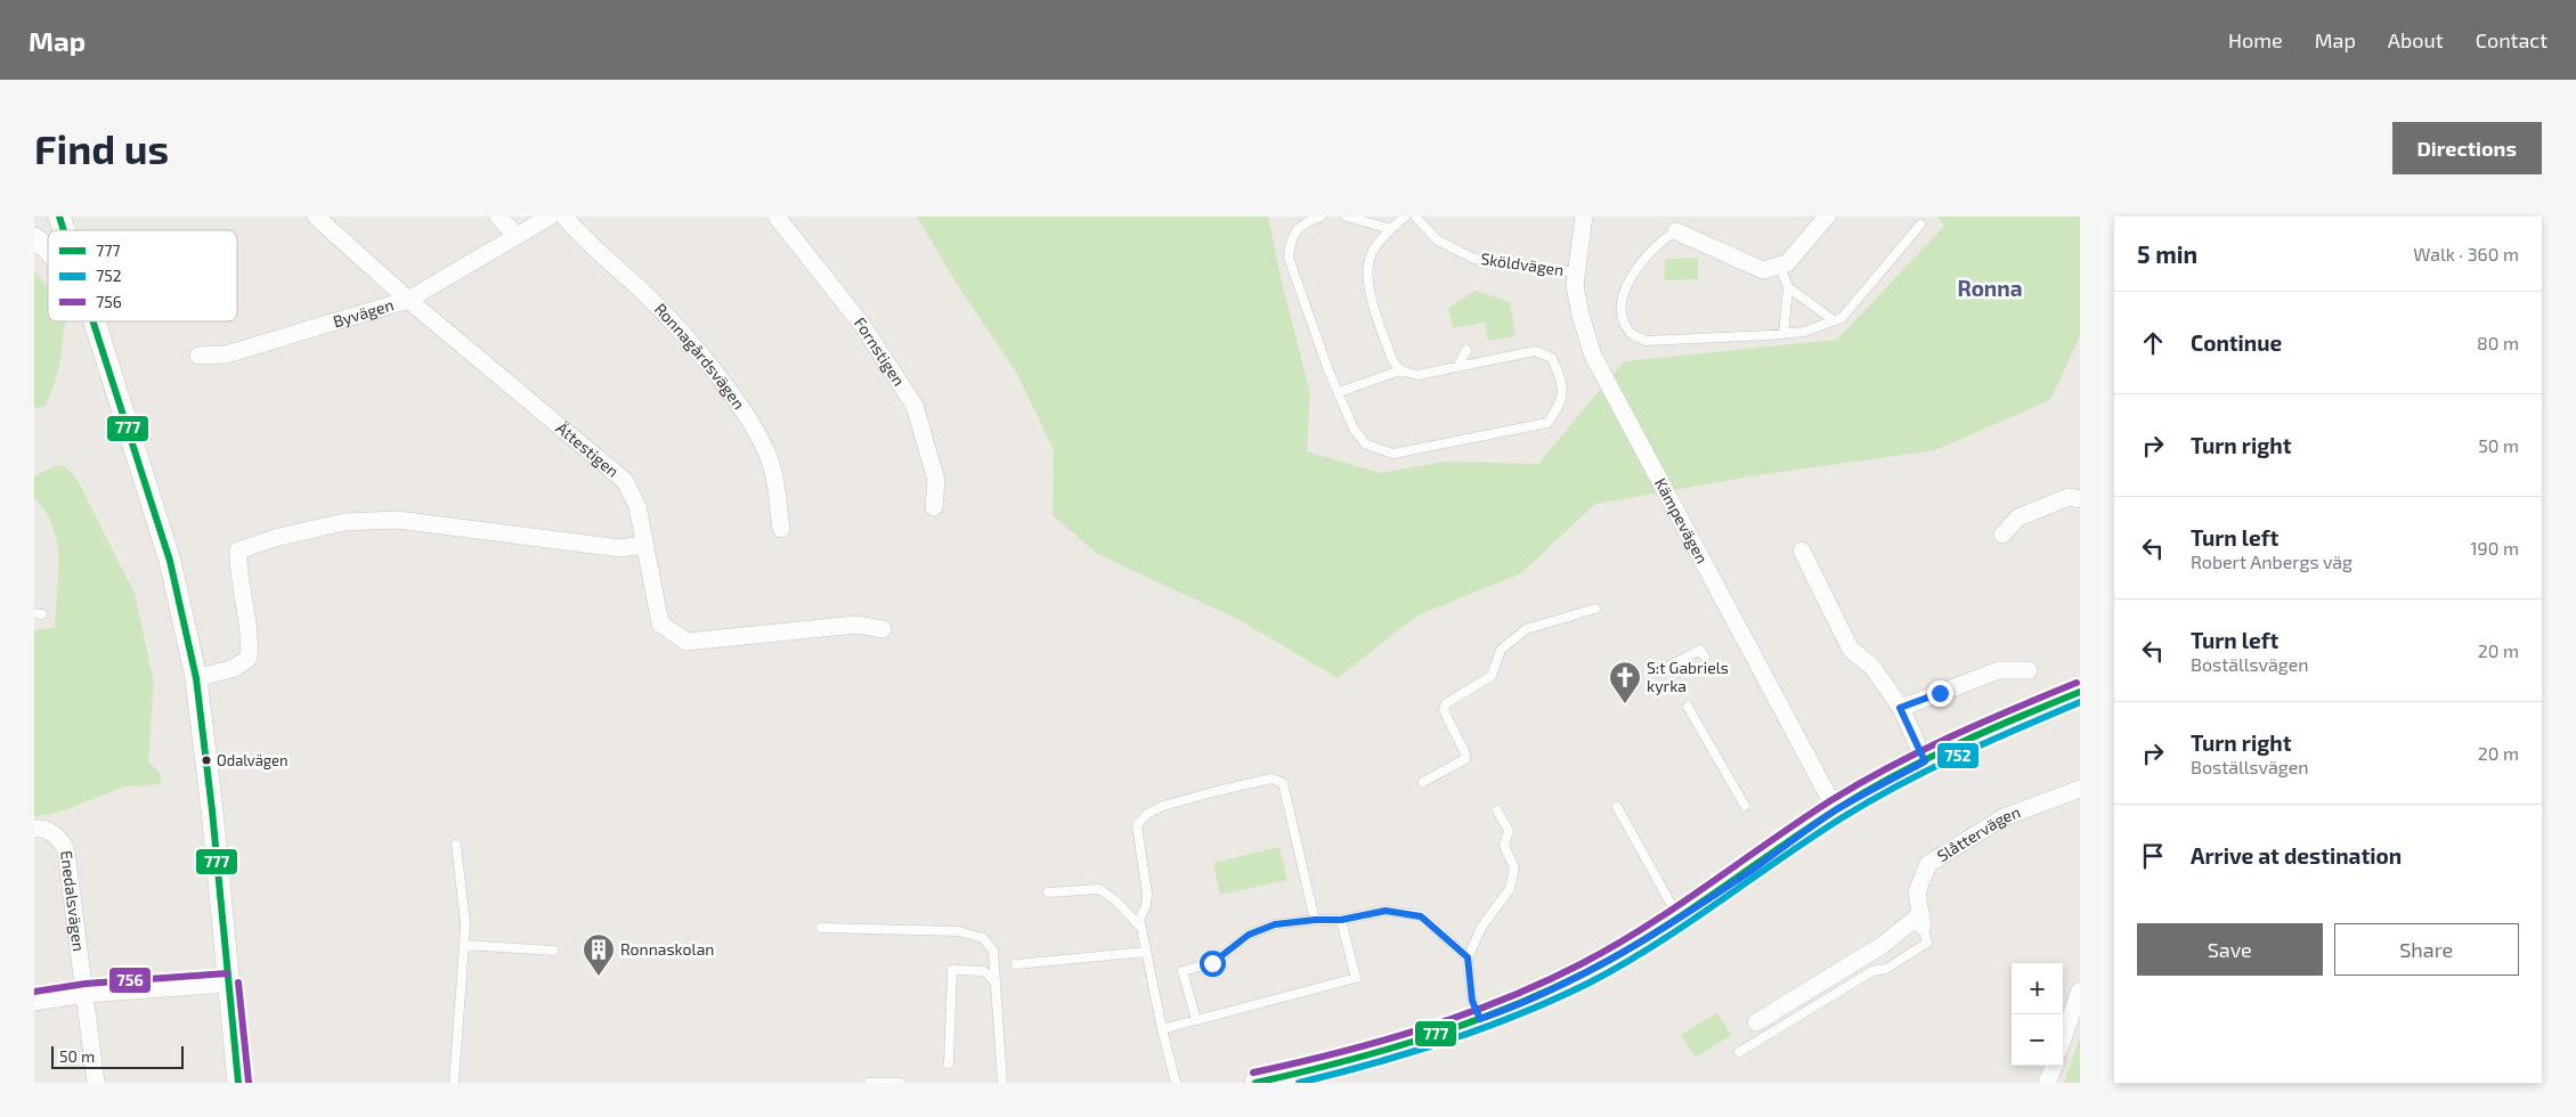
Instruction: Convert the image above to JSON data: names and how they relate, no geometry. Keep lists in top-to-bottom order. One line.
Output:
{"streets":{"street":["Byvägen","Fornstigen","Ronnagårdsvägen","Ättestigen","Kämpevägen","Slåttervägen","Enedalsvägen"],"lane":["Sköldvägen"]},"crossings":[["Sköldvägen","Kämpevägen"],["Byvägen","Ättestigen"]],"districts":["Ronna"],"places":{"church":["S:t Gabriels kyrka"],"other":["Odalvägen"],"building":["Ronnaskolan"]},"lines":["transit line 777","transit line 756","transit line 752"],"legend":["777","752","756"],"scale_bar":"50 m","page":{"header":"Map","nav":["Home","Map","About","Contact"],"buttons":["Directions",["Save","Share"]],"title":"Find us","heading":["5 min","Walk · 360 m"],"list":[["Continue","80 m"],["Turn right","50 m"],["Turn left","Robert Anbergs väg","190 m"],["Turn left","Boställsvägen","20 m"],["Turn right","Boställsvägen","20 m"],"Arrive at destination"],"map_buttons":["+","−"],"scale":"50 m"}}
